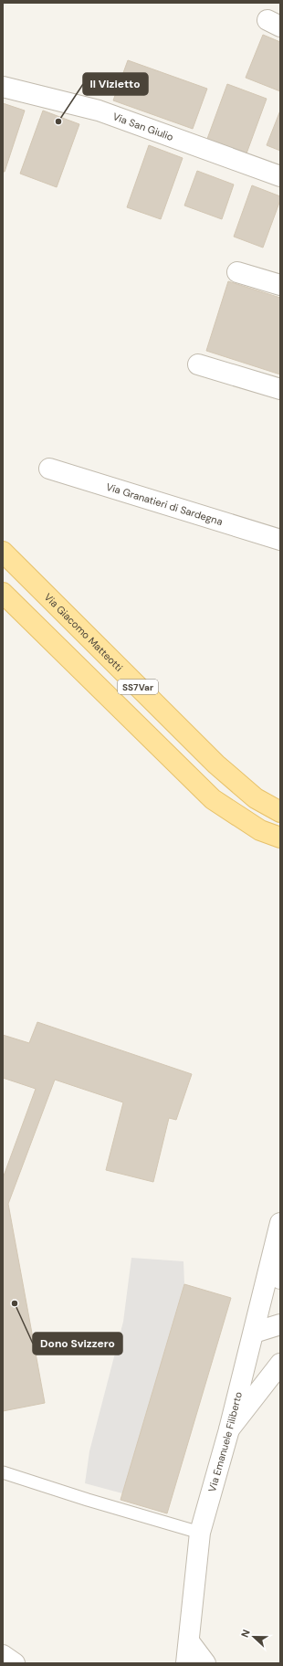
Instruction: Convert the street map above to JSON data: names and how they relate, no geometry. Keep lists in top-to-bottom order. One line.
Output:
{"streets":{"main road":["Via Giacomo Matteotti","SS7Var"],"street":["Via San Giulio","Via Granatieri di Sardegna","Via Emanuele Filiberto"]},"places":["Il Vizietto","Dono Svizzero"],"north":"left"}
